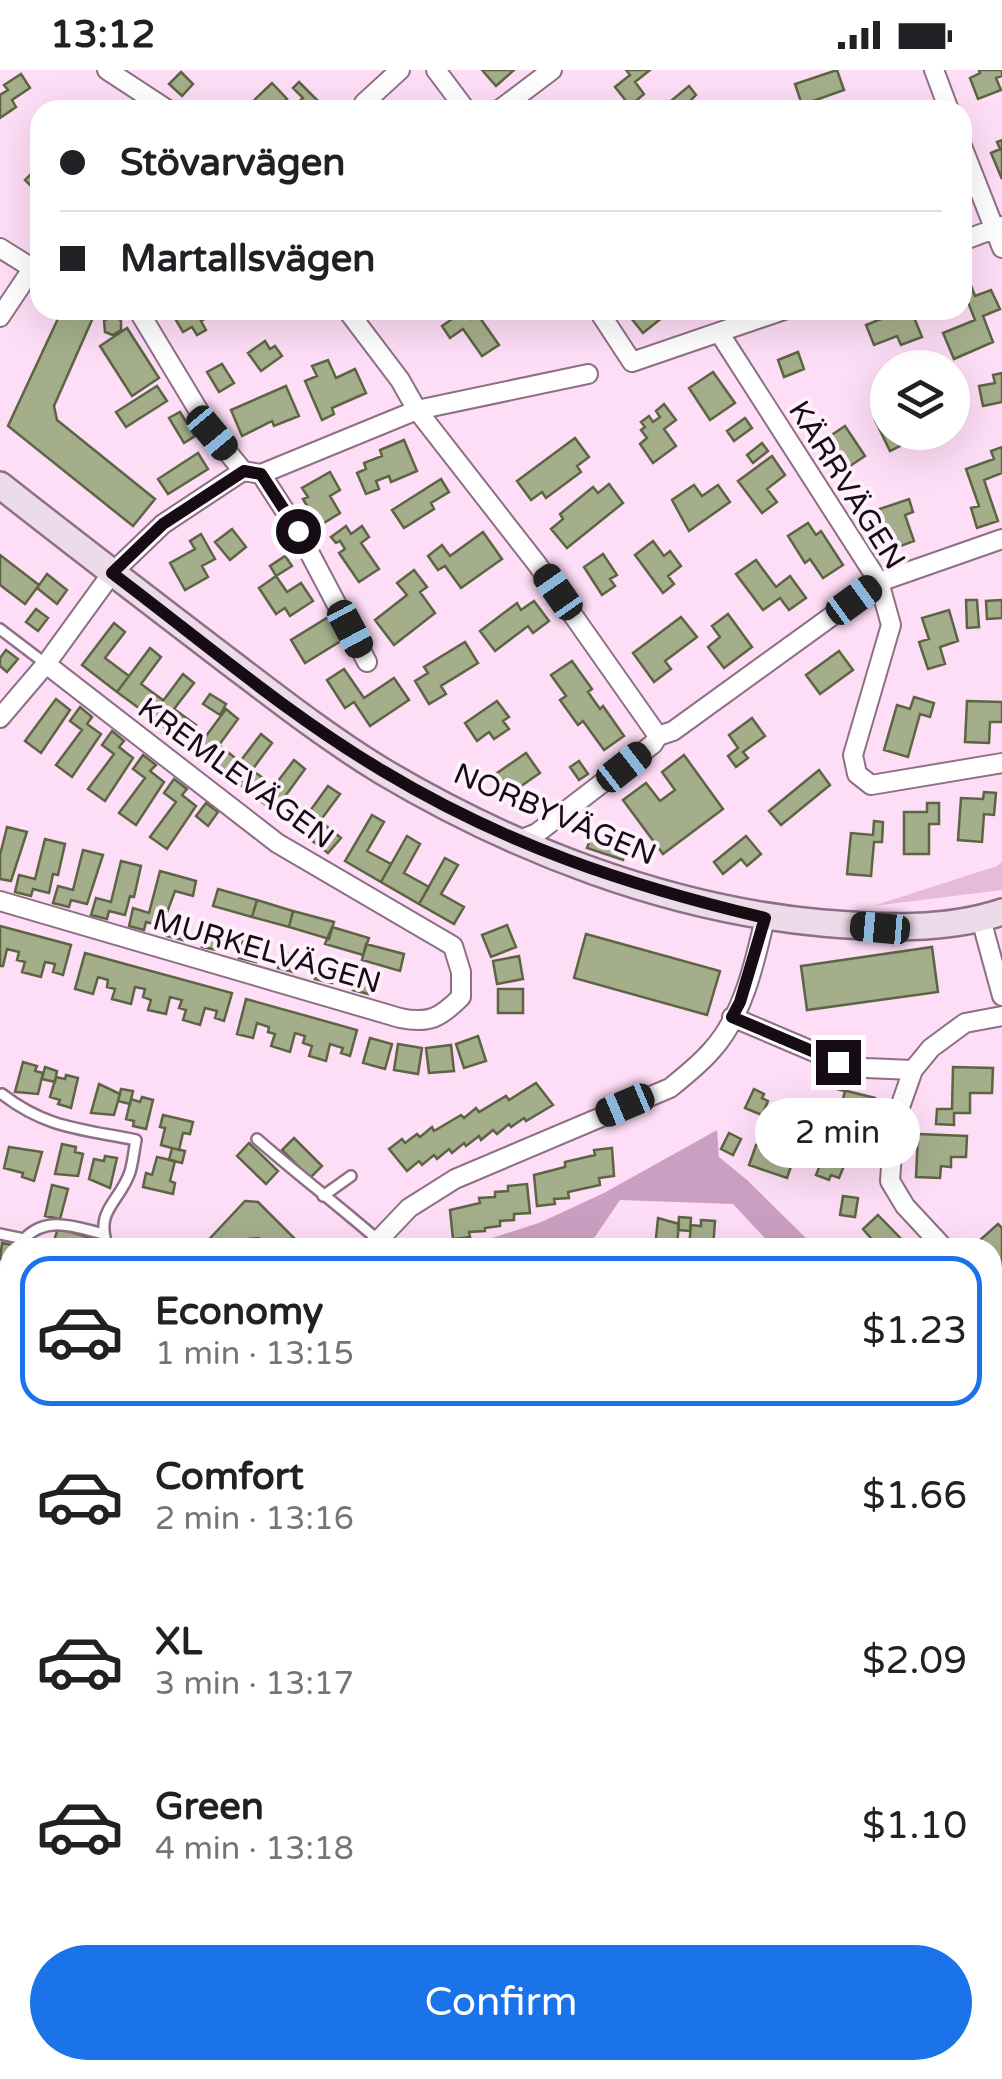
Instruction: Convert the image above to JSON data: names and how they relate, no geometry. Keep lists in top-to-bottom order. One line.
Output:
{"streets":{"street":["KÄRRVÄGEN","KREMLEVÄGEN","NORBYVÄGEN","MURKELVÄGEN"]},"crossings":[["KREMLEVÄGEN","MURKELVÄGEN"]],"page":{"status":"13:12","banner":["Stövarvägen","Martallsvägen"],"bubble":"2 min","list":[{"name":"Economy","note":"1 min · 13:15","value":"$1.23"},{"name":"Comfort","note":"2 min · 13:16","value":"$1.66"},{"name":"XL","note":"3 min · 13:17","value":"$2.09"},{"name":"Green","note":"4 min · 13:18","value":"$1.10"}],"buttons":"Confirm"}}
